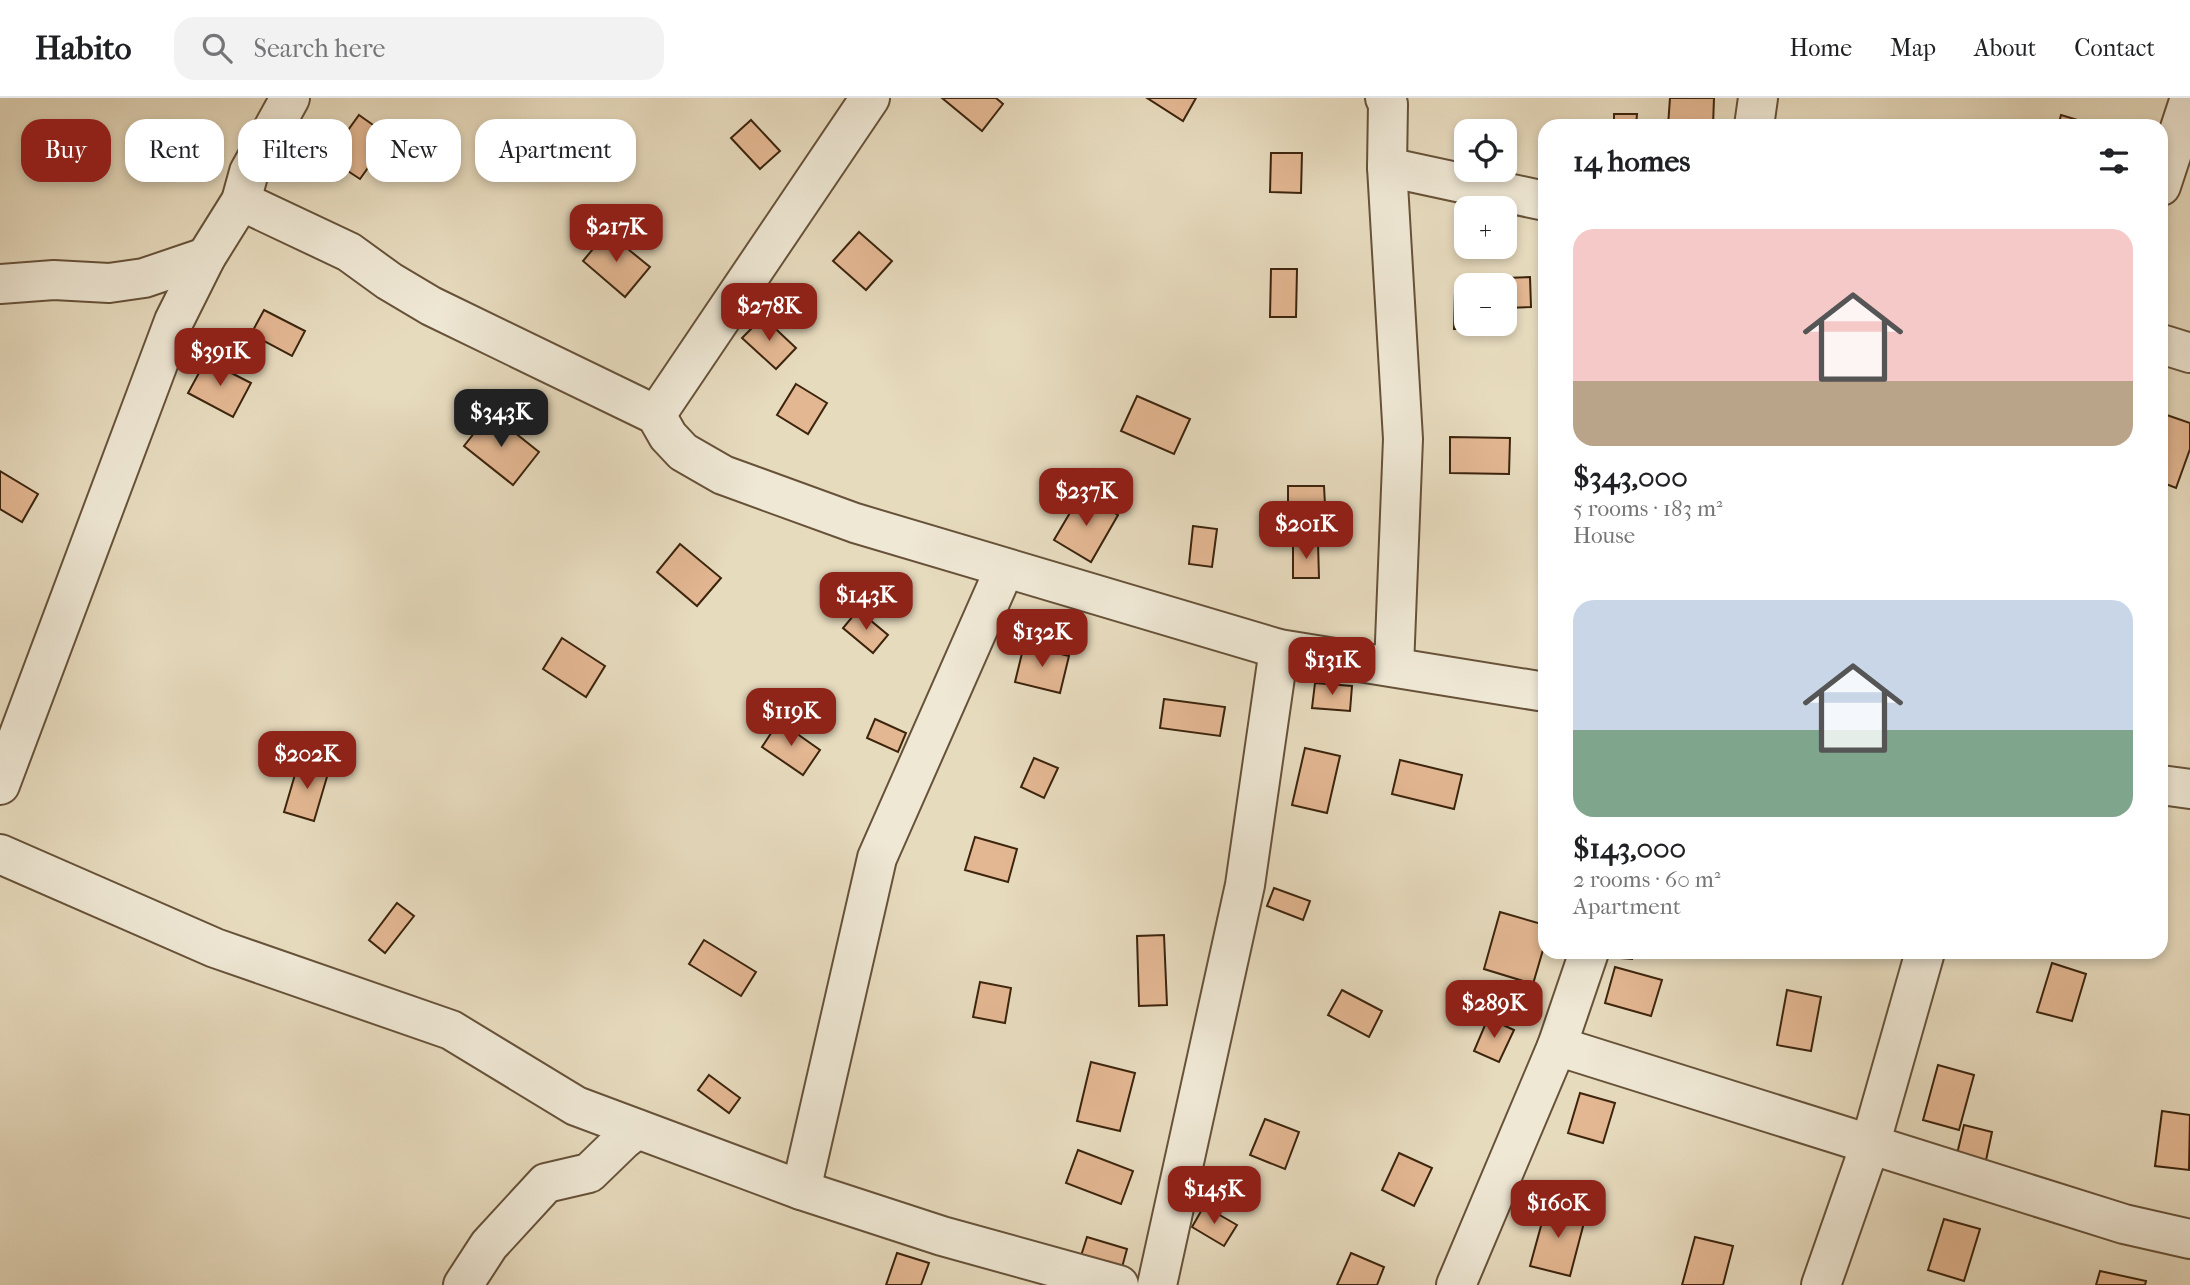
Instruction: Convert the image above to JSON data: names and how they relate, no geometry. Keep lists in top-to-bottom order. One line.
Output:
{"page":{"header":"Habito","search":"Search here","nav":["Home","Map","About","Contact"],"map_buttons":["+","−"],"chip":["Buy","Rent","Filters","New","Apartment"],"heading":"14 homes","list":[{"name":"$343,000","note":"5 rooms · 183 m² · House"},{"name":"$143,000","note":"2 rooms · 60 m² · Apartment"}],"price":["$217K","$278K","$391K","$343K","$237K","$201K","$143K","$132K","$131K","$119K","$202K","$289K","$145K","$160K"]}}
